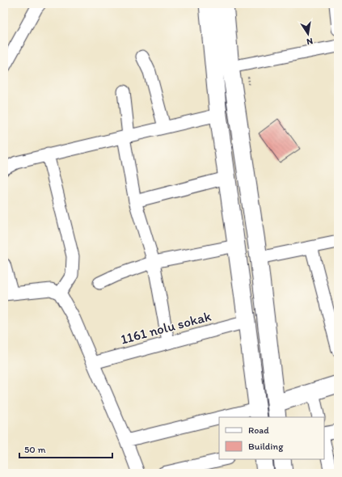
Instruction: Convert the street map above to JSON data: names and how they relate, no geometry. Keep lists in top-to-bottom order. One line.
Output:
{"streets":{"street":["1161 nolu sokak"]},"legend":["Road","Building"],"scale_bar":"50 m","north":"bottom"}
